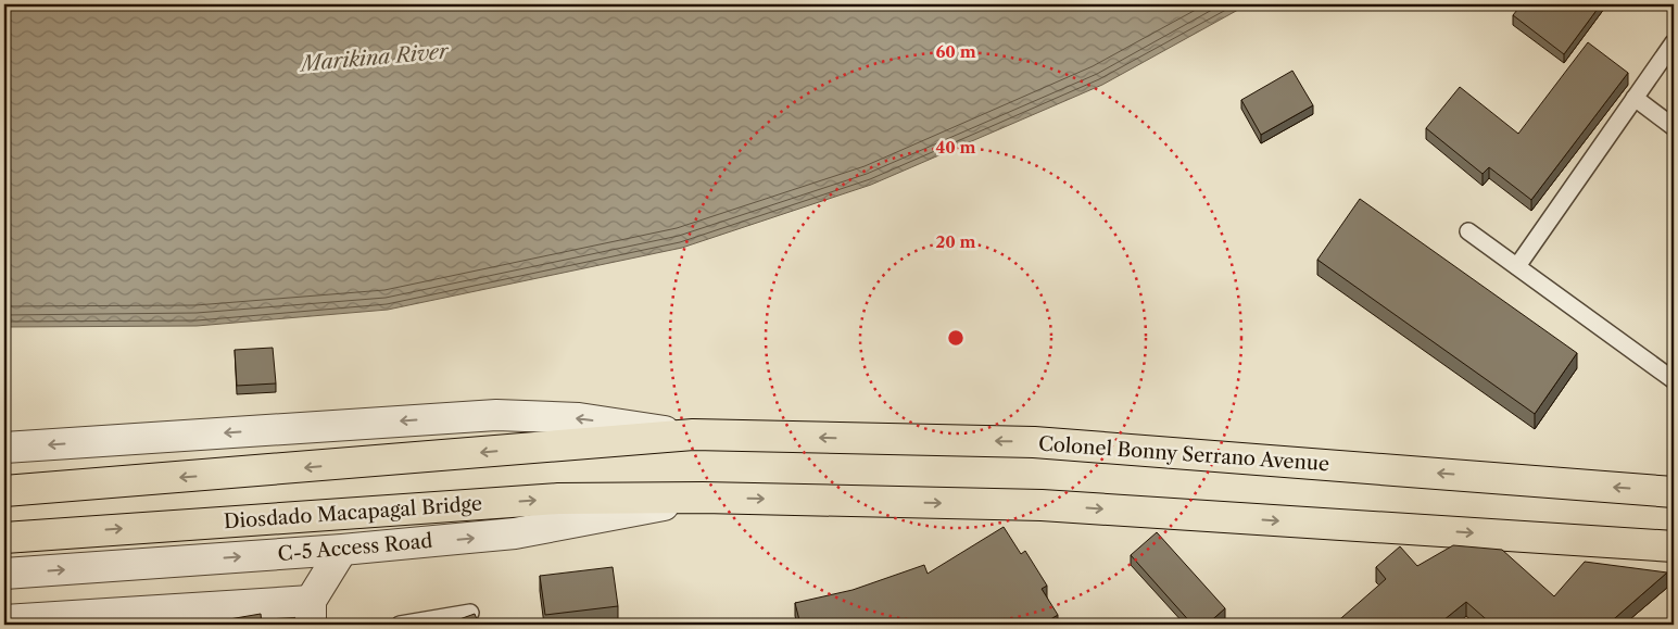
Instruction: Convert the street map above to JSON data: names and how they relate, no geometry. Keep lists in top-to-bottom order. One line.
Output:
{"streets":{"main road":["Colonel Bonny Serrano Avenue","Diosdado Macapagal Bridge"],"street":["C-5 Access Road"]},"crossings":[["Diosdado Macapagal Bridge","C-5 Access Road"]],"water":["Marikina River"],"rings":["60 m","40 m","20 m"]}
